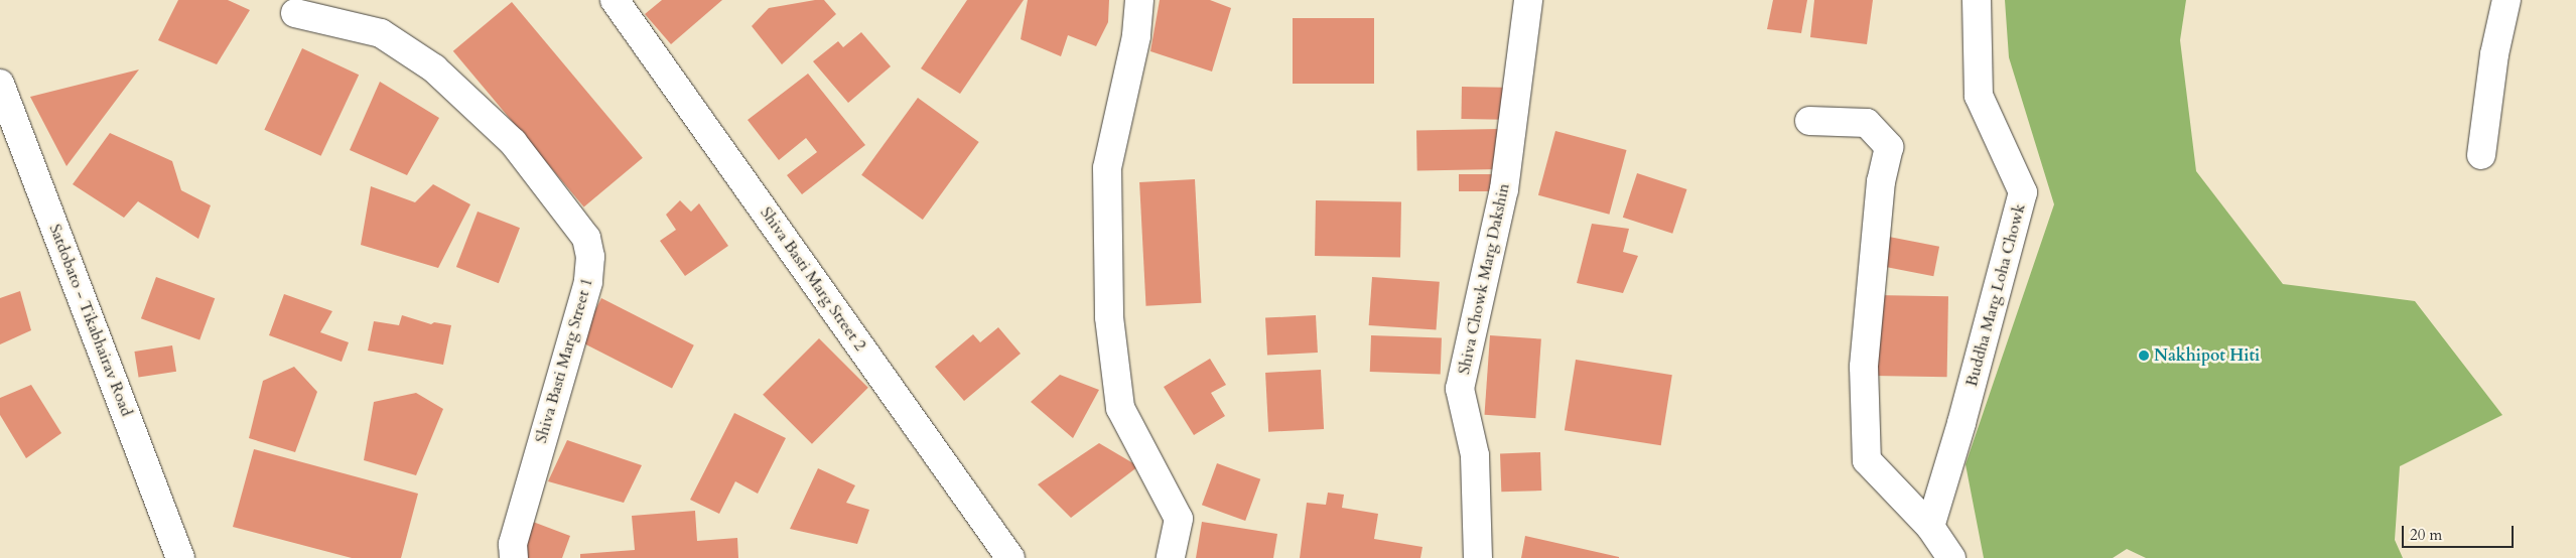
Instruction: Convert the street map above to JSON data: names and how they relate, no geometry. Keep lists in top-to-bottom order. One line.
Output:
{"streets":{"street":["Shiva Basti Marg Street 2","Shiva Chowk Marg Dakshin","Buddha Marg Loha Chowk","Satdobato - Tikabhairav Road","Shiva Basti Marg Street 1"]},"places":["Nakhipot Hiti"],"scale_bar":"20 m"}
